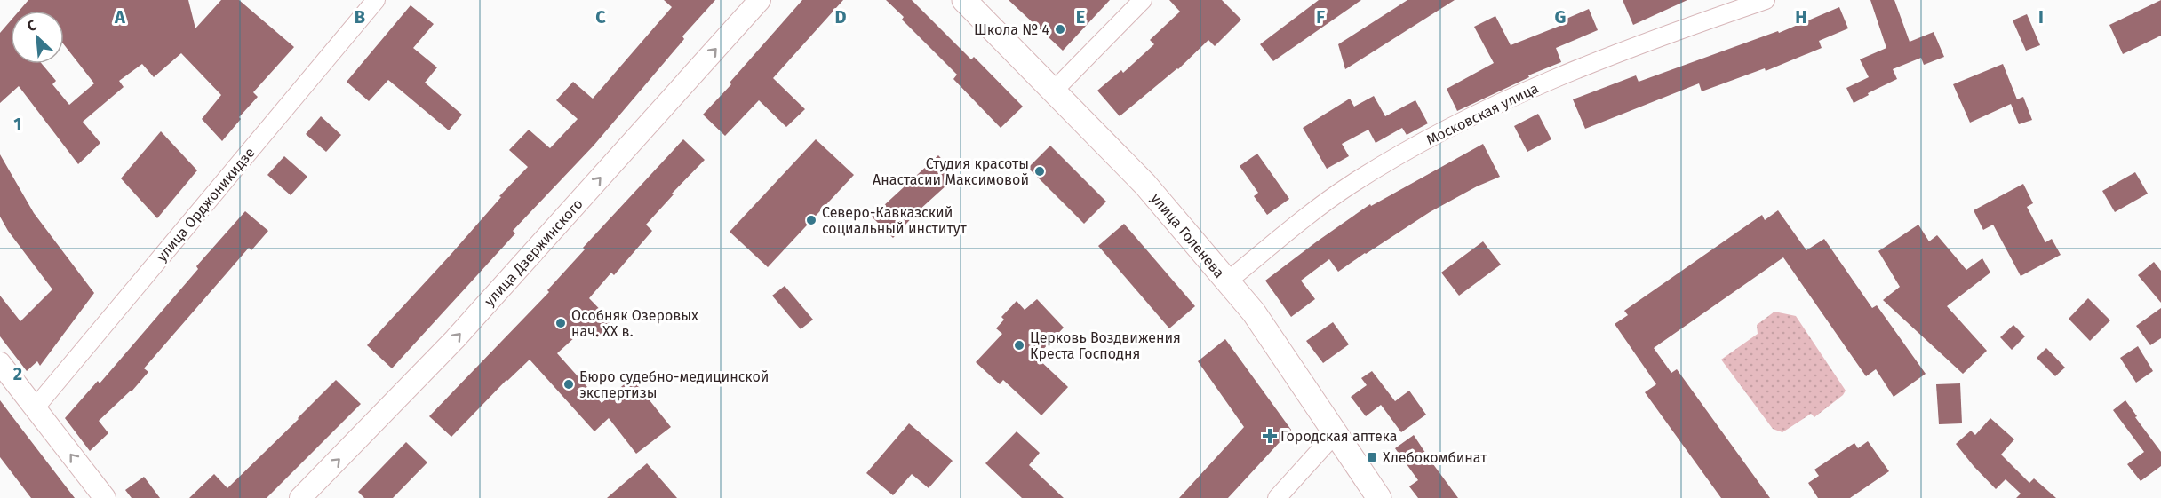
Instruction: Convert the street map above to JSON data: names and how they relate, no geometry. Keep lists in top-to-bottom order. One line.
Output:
{"streets":{"main road":["улица Голенева"],"street":["Московская улица","улица Орджоникидзе","улица Дзержинского"]},"crossings":[["Московская улица","улица Голенева"]],"one_way":["улица Дзержинского"],"places":{"other":["Школа № 4","Студия красоты Анастасии Максимовой","Северо-Кавказский социальный институт","Особняк Озеровых нач. ХХ в.","Церковь Воздвижения Креста Господня","Бюро судебно-медицинской экспертизы"],"health":["Городская аптека"],"transit":["Хлебокомбинат"]},"north":"top left","grid":{"columns":["A","B","C","D","E","F","G","H","I"],"rows":["1","2"]}}
